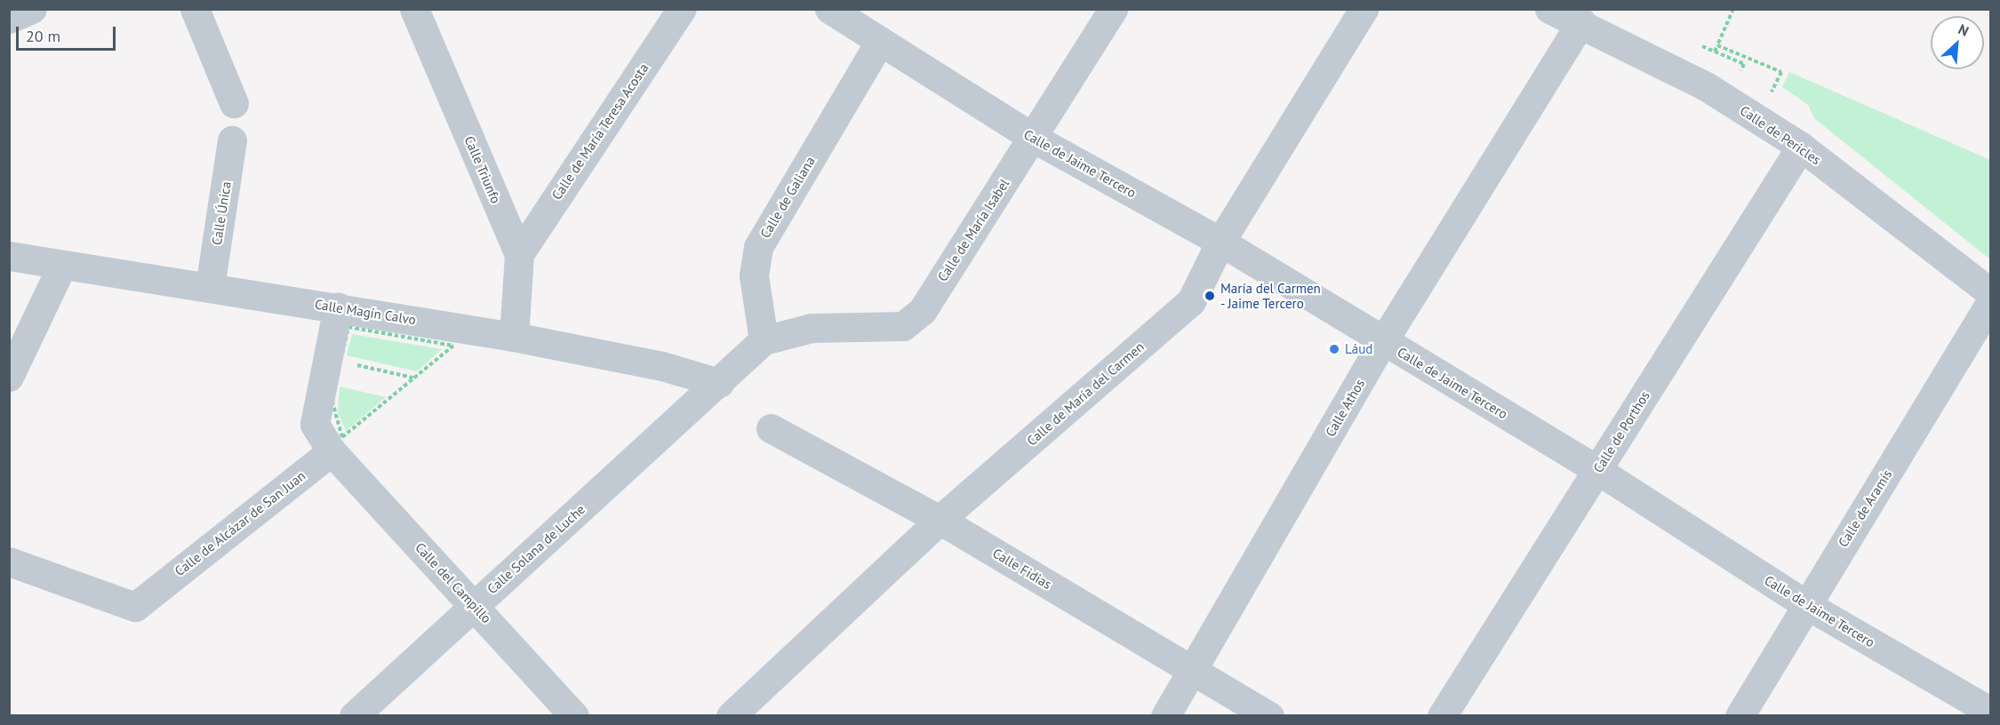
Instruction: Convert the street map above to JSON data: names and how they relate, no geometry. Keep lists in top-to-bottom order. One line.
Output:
{"streets":{"street":["Calle de María Teresa Acosta","Calle de Pericles","Calle de Jaime Tercero","Calle Triunfo","Calle de Galiana","Calle Única","Calle de María Isabel","Calle Magín Calvo","Calle de María del Carmen","Calle Athos","Calle de Porthos","Calle de Aramís","Calle de Alcázar de San Juan","Calle Solana de Luche","Calle Fidias","Calle del Campillo"]},"crossings":[["Calle de María Teresa Acosta","Calle Triunfo"],["Calle de Pericles","Calle Athos"],["Calle de Pericles","Calle de Porthos"],["Calle de Jaime Tercero","Calle de Galiana"],["Calle de Jaime Tercero","Calle de María Isabel"],["Calle de Jaime Tercero","Calle de María del Carmen"],["Calle de Jaime Tercero","Calle Athos"],["Calle de Jaime Tercero","Calle de Porthos"],["Calle de Jaime Tercero","Calle de Aramís"],["Calle Triunfo","Calle Magín Calvo"],["Calle de Galiana","Calle de María Isabel"],["Calle Única","Calle Magín Calvo"],["Calle Magín Calvo","Calle Solana de Luche"],["Calle de María del Carmen","Calle Fidias"],["Calle Athos","Calle Fidias"],["Calle de Alcázar de San Juan","Calle del Campillo"],["Calle Solana de Luche","Calle del Campillo"]],"places":["María del Carmen - Jaime Tercero","Láud"],"scale_bar":"20 m","north":"top right"}
